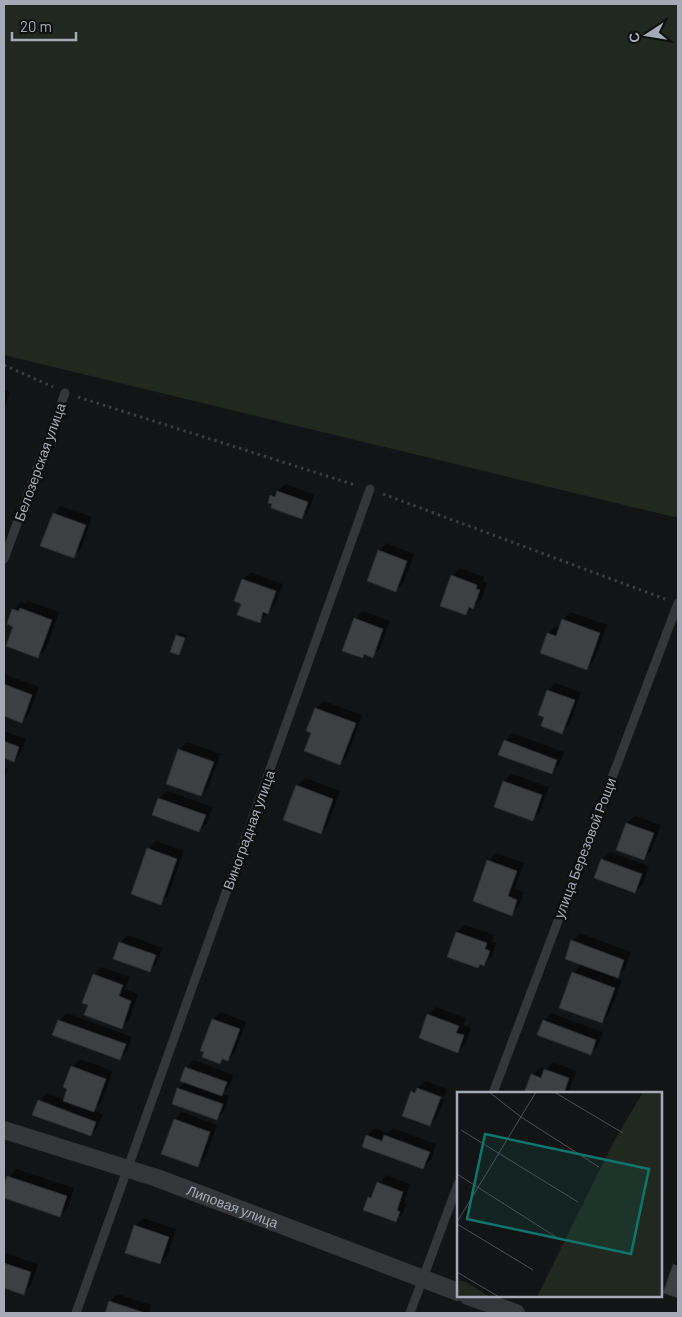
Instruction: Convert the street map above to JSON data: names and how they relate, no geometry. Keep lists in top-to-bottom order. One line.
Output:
{"streets":{"street":["Липовая улица"],"lane":["Белозерская улица","Виноградная улица","улица Березовой Рощи"]},"crossings":[["Виноградная улица","Липовая улица"]],"scale_bar":"20 m","north":"left"}
